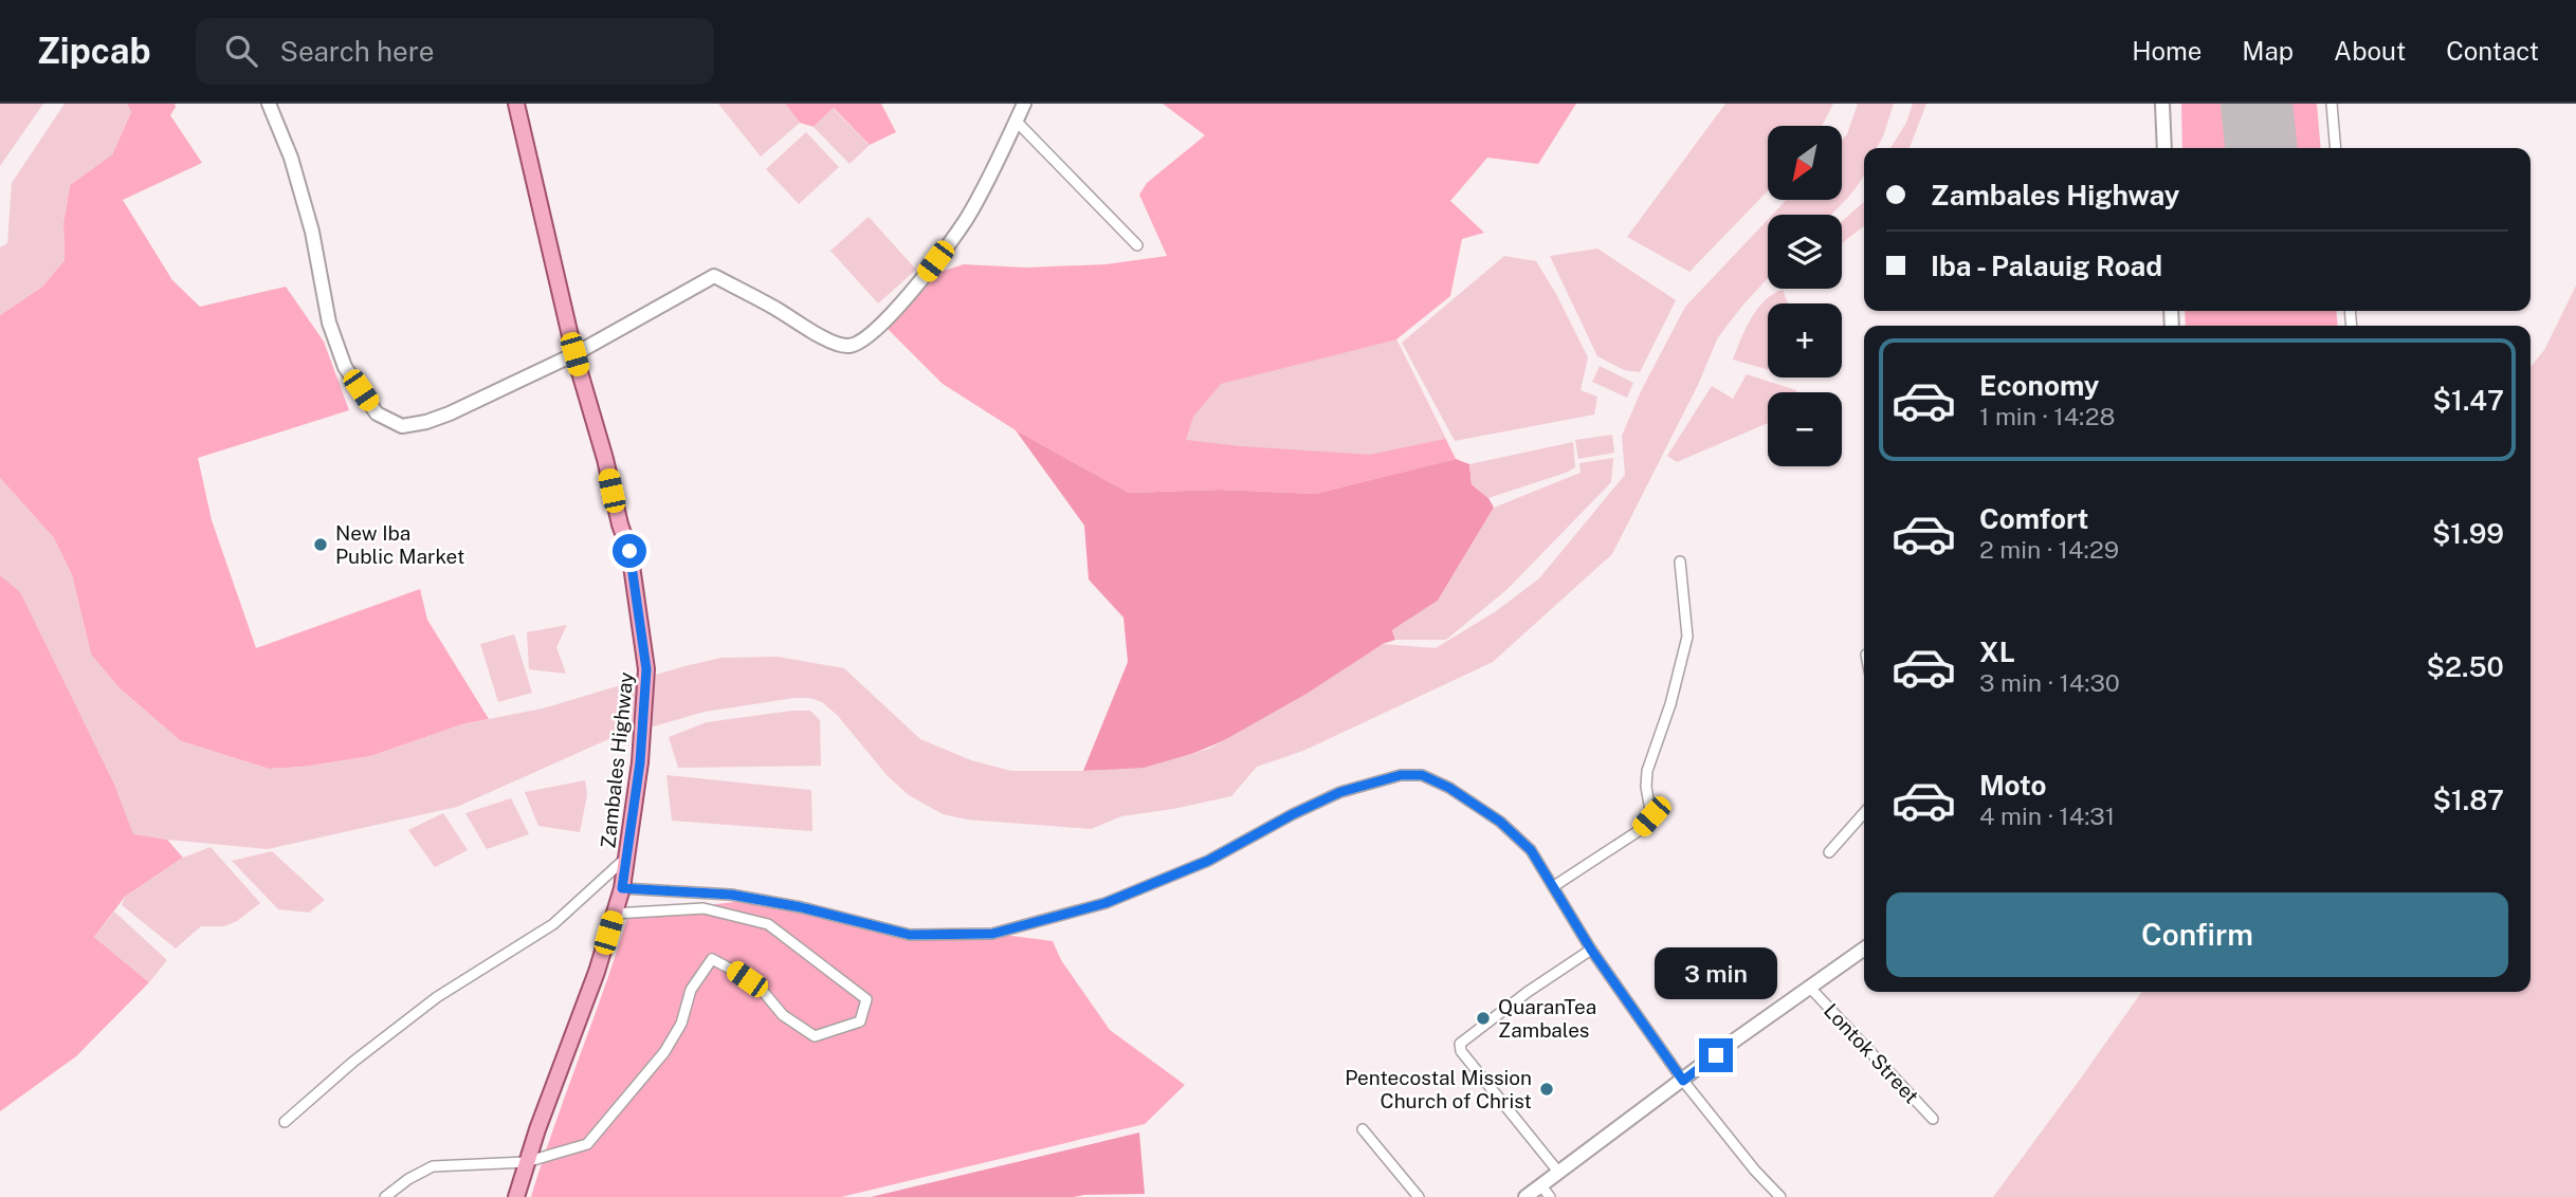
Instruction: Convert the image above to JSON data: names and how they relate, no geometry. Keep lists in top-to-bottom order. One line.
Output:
{"streets":{"main road":["Zambales Highway"],"street":["Lontok Street"]},"places":["New Iba Public Market","QuaranTea Zambales","Pentecostal Mission Church of Christ"],"north":"bottom left","page":{"header":"Zipcab","search":"Search here","nav":["Home","Map","About","Contact"],"map_buttons":["+","−"],"banner":["Zambales Highway","Iba - Palauig Road"],"list":[{"name":"Economy","note":"1 min · 14:28","value":"$1.47"},{"name":"Comfort","note":"2 min · 14:29","value":"$1.99"},{"name":"XL","note":"3 min · 14:30","value":"$2.50"},{"name":"Moto","note":"4 min · 14:31","value":"$1.87"}],"buttons":"Confirm","bubble":"3 min"}}
